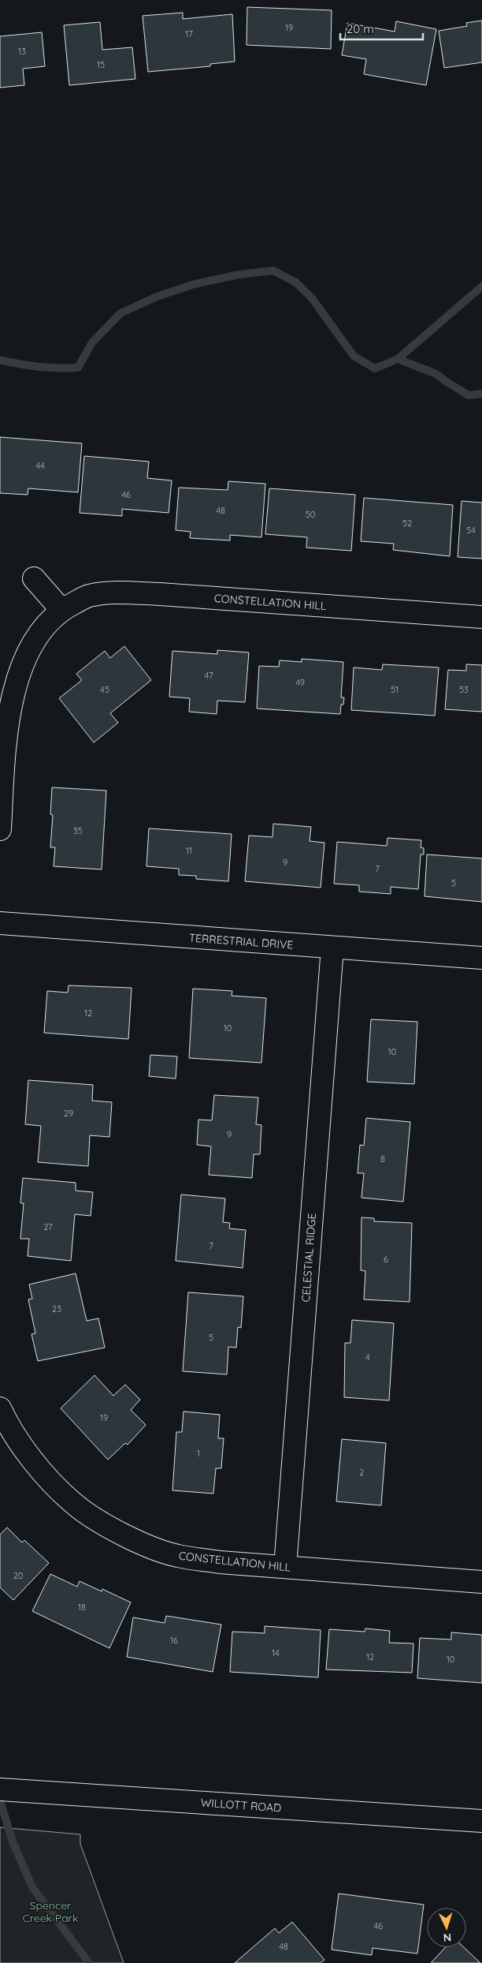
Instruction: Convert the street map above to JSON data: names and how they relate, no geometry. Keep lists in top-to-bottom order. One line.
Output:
{"streets":{"street":["CONSTELLATION HILL","TERRESTRIAL DRIVE","CELESTIAL RIDGE","WILLOTT ROAD"]},"crossings":[["CONSTELLATION HILL","CELESTIAL RIDGE"],["TERRESTRIAL DRIVE","CELESTIAL RIDGE"]],"parks":["Spencer Creek Park"],"house_numbers":["19","17","13","15","44","46","48","50","52","54","47","49","45","51","53","35","11","9","7","5","12","10","10","29","9","8","27","7","6","23","5","4","19","1","2","20","18","16","14","12","10","46","48"],"scale_bar":"20 m","north":"bottom"}
